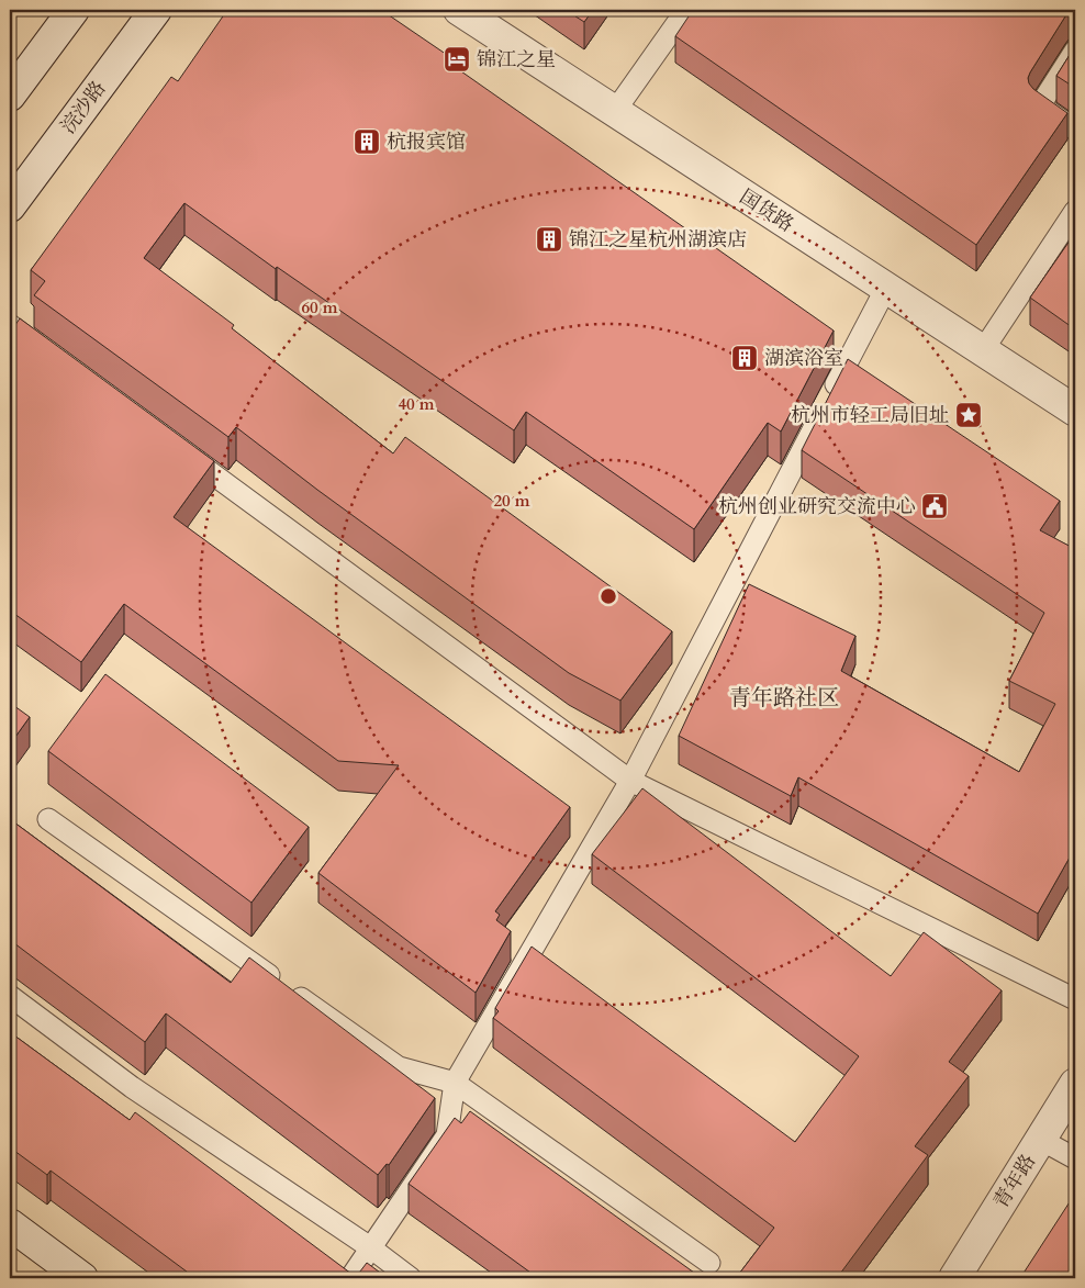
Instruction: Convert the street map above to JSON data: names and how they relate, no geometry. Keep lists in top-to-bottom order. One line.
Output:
{"streets":{"street":["浣沙路","国货路","青年路"]},"districts":["青年路社区"],"places":{"hotel":["锦江之星"],"building":["杭报宾馆","锦江之星杭州湖滨店","湖滨浴室"],"place":["杭州市轻工局旧址"],"public building":["杭州创业研究交流中心"]},"rings":["60 m","40 m","20 m"]}
